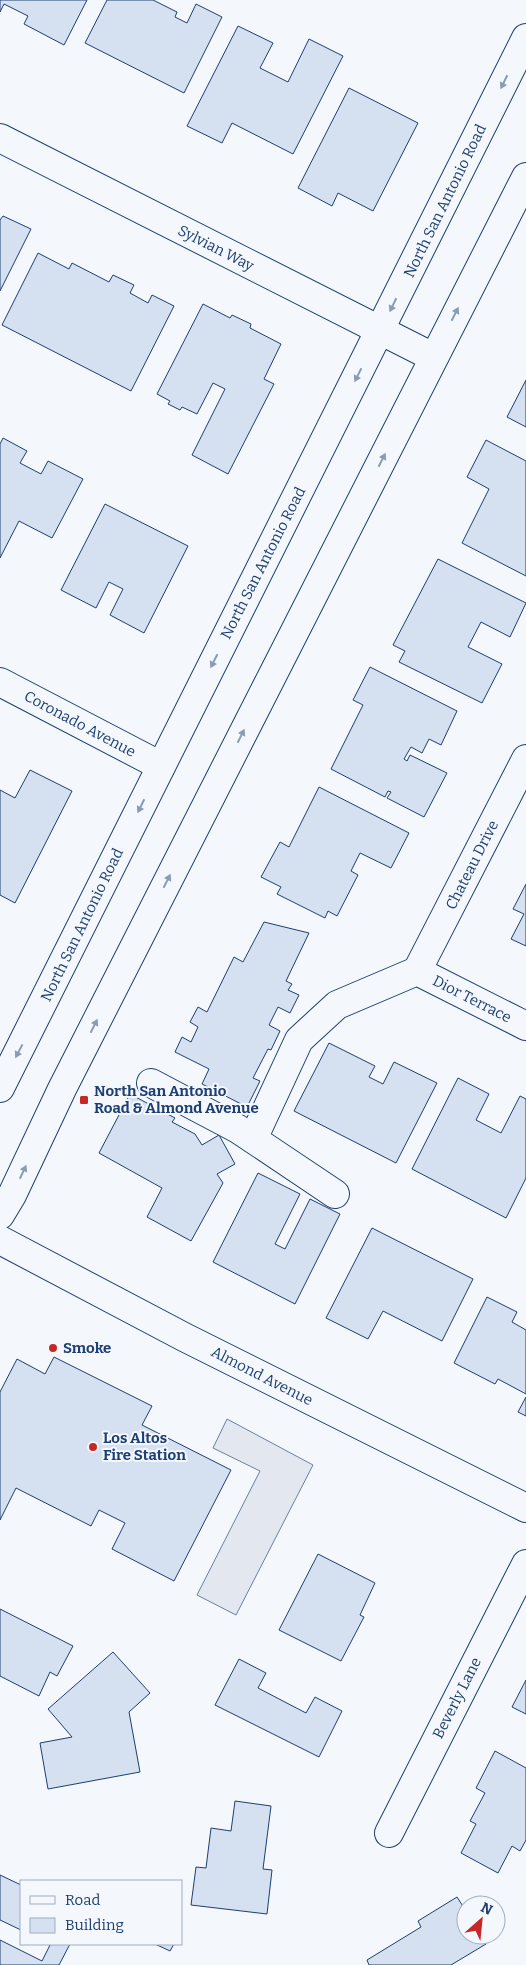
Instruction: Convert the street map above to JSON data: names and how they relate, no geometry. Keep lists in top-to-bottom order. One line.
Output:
{"streets":{"main road":["North San Antonio Road","Sylvian Way","Coronado Avenue","Chateau Drive","Dior Terrace","Almond Avenue","Beverly Lane"]},"crossings":[["North San Antonio Road","Sylvian Way"],["North San Antonio Road","Coronado Avenue"],["Chateau Drive","Dior Terrace"]],"places":{"transit":["North San Antonio Road & Almond Avenue"],"other":["Smoke","Los Altos Fire Station"]},"legend":["Road","Building"],"north":"top right"}
